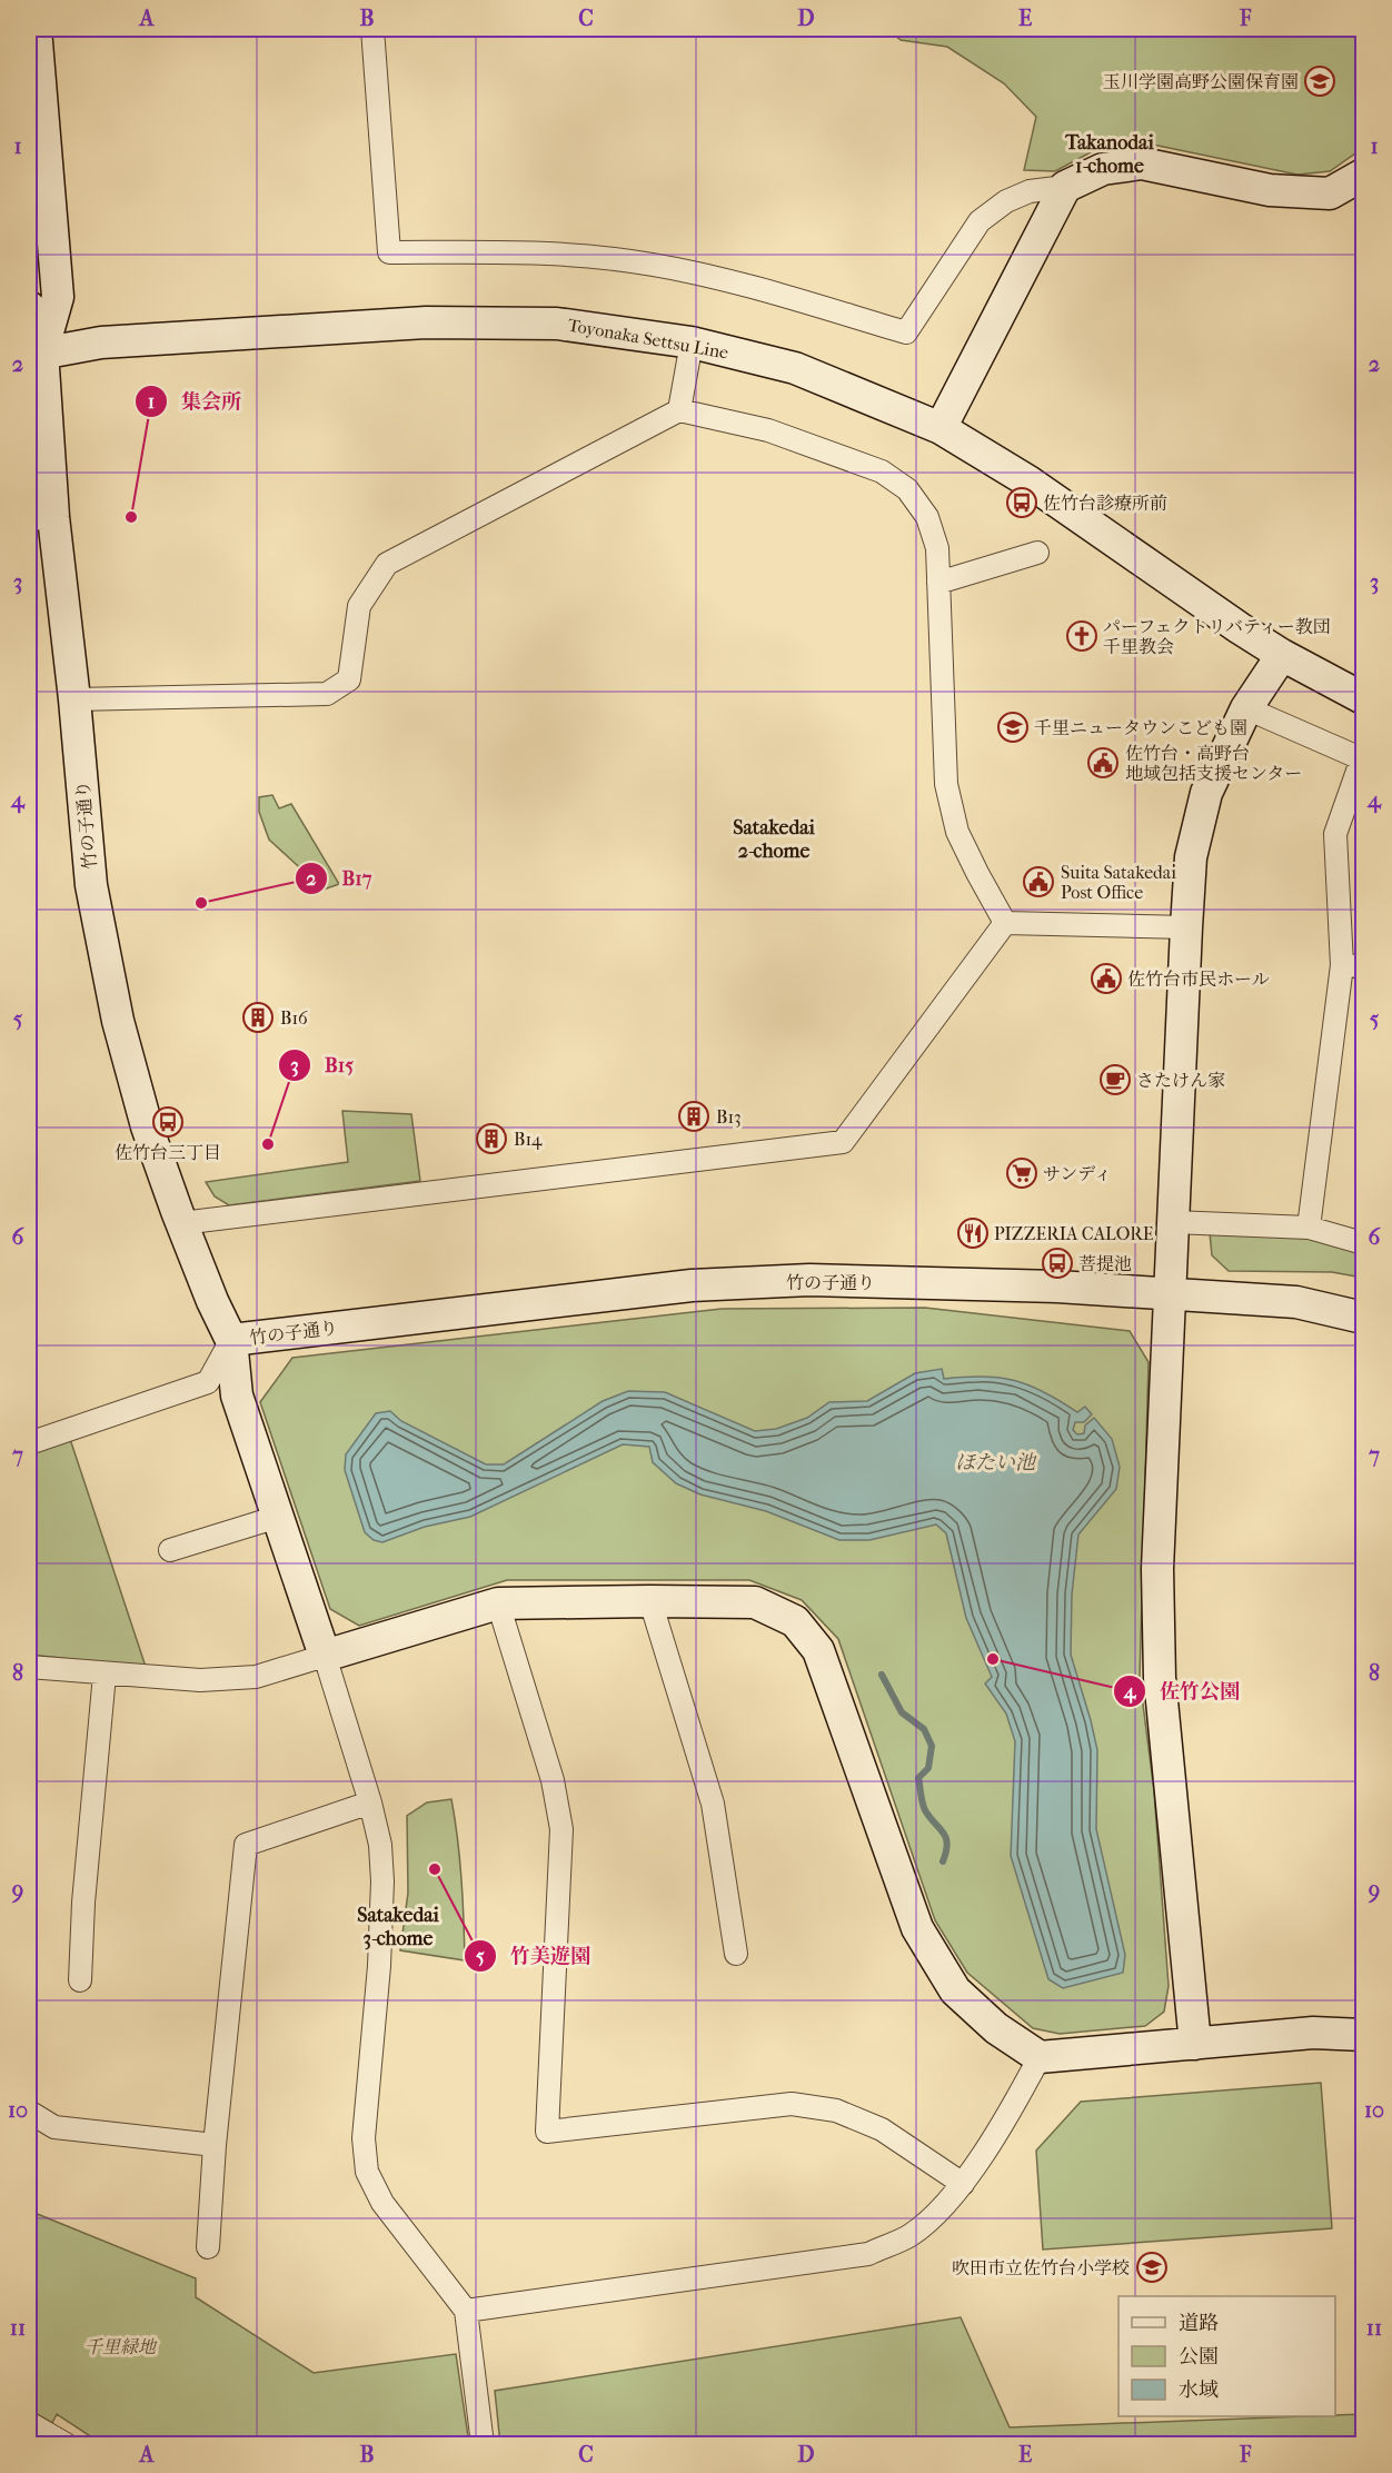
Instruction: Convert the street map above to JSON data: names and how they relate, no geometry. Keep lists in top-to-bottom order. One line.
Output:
{"streets":{"street":["Toyonaka Settsu Line","竹の子通り"]},"crossings":[["Toyonaka Settsu Line","竹の子通り"]],"districts":["Takanodai 1-chome","Satakedai 2-chome","Satakedai 3-chome"],"water":["ほたい池"],"parks":["千里緑地"],"places":{"school or university":["玉川学園高野公園保育園","千里ニュータウンこども園","吹田市立佐竹台小学校"],"bus stop":["佐竹台診療所前","佐竹台三丁目","菩提池"],"other":["集会所","B17","B15","佐竹公園","竹美遊園"],"church":["パーフェクトリバティー教団 千里教会"],"public building":["佐竹台・高野台 地域包括支援センター","Suita Satakedai Post Office","佐竹台市民ホール"],"building":["B16","B13","B14"],"cafe":["さたけん家"],"supermarket":["サンディ"],"restaurant":["PIZZERIA CALORE"]},"legend":["道路","公園","水域"],"grid":{"columns":["A","B","C","D","E","F"],"rows":["1","2","3","4","5","6","7","8","9","10","11"]}}
